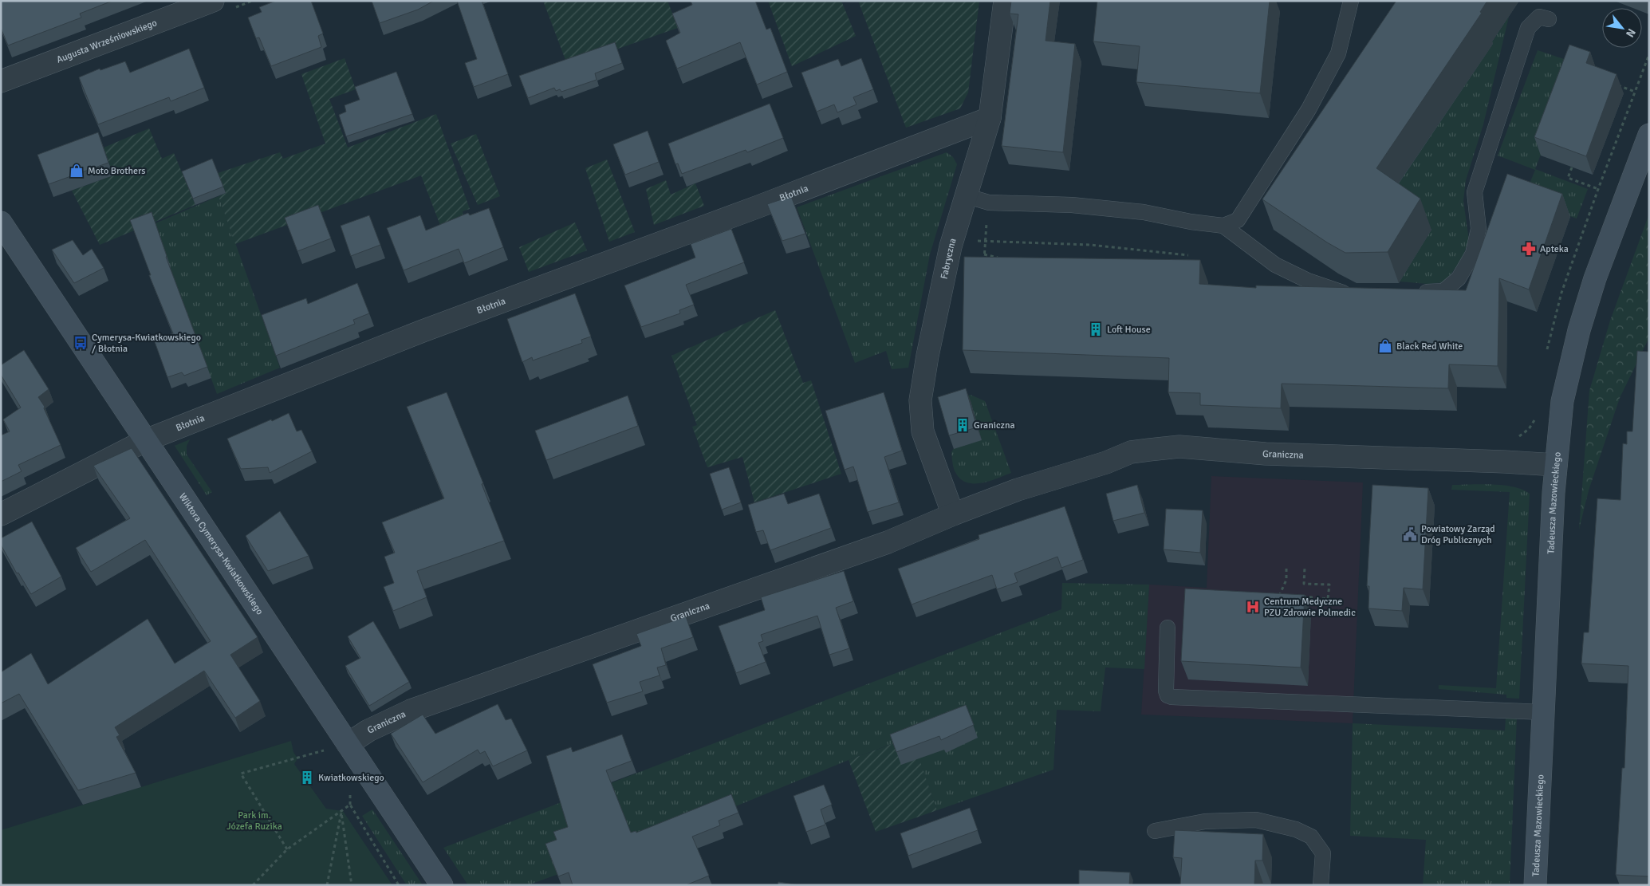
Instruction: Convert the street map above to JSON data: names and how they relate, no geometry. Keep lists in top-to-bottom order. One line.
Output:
{"streets":{"street":["Augusta Wrześniowskiego","Błotnia","Fabryczna","Graniczna","Tadeusza Mazowieckiego","Wiktora Cymerysa-Kwiatkowskiego"]},"crossings":[["Błotnia","Fabryczna"],["Błotnia","Wiktora Cymerysa-Kwiatkowskiego"],["Fabryczna","Graniczna"],["Graniczna","Tadeusza Mazowieckiego"],["Graniczna","Wiktora Cymerysa-Kwiatkowskiego"]],"parks":["Park im. Józefa Ruzika"],"places":{"shop":["Moto Brothers","Black Red White"],"pharmacy":["Apteka"],"building":["Loft House","Graniczna","Kwiatkowskiego"],"bus stop":["Cymerysa-Kwiatkowskiego / Błotnia"],"public building":["Powiatowy Zarząd Dróg Publicznych"],"hospital":["Centrum Medyczne PZU Zdrowie Polmedic"]},"north":"bottom right"}
